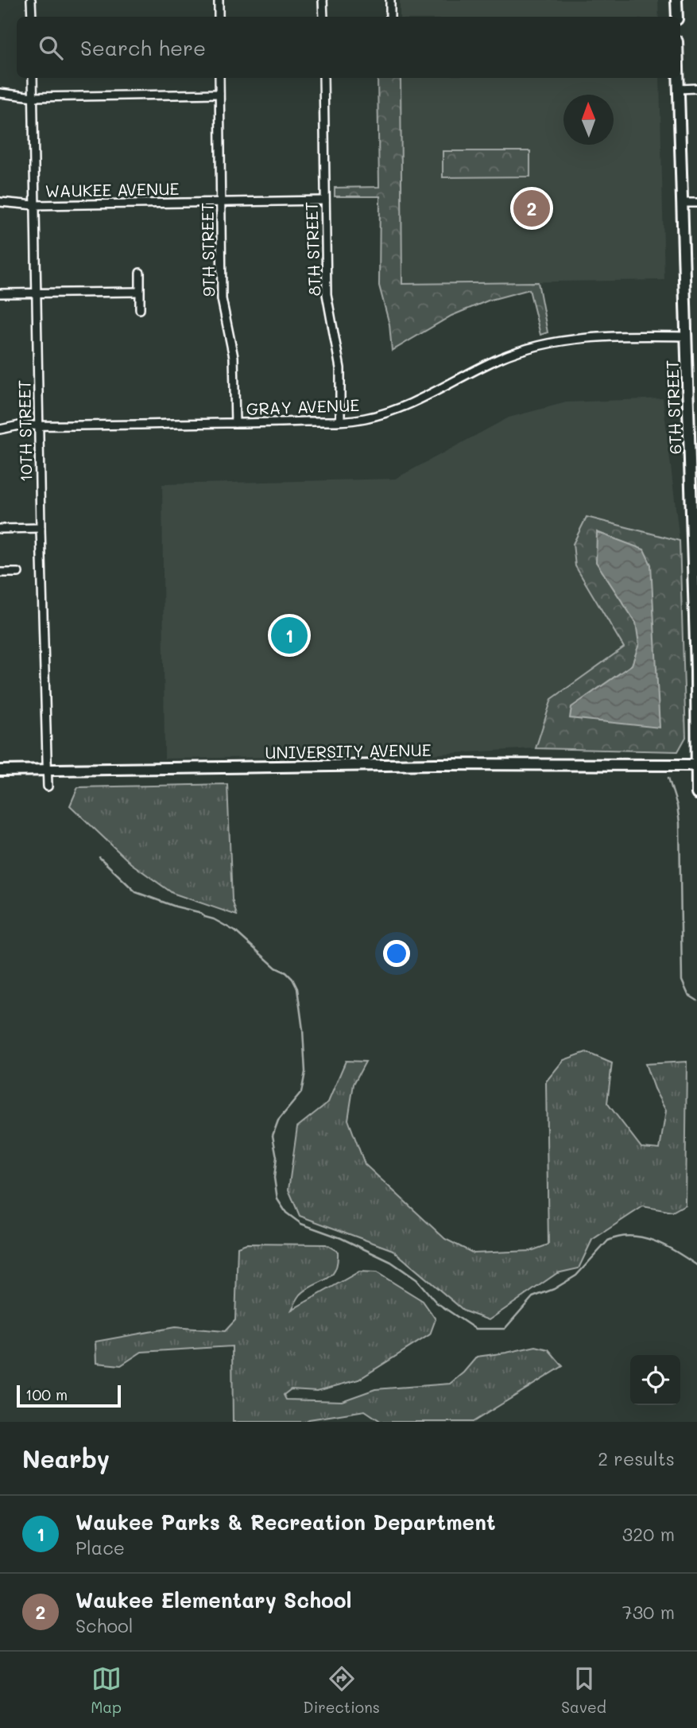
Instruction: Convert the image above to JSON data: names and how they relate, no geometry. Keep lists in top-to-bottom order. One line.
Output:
{"streets":{"main road":["6TH STREET","UNIVERSITY AVENUE"],"street":["WAUKEE AVENUE","8TH STREET","9TH STREET","GRAY AVENUE","10TH STREET"]},"crossings":[["WAUKEE AVENUE","8TH STREET"],["WAUKEE AVENUE","9TH STREET"],["WAUKEE AVENUE","10TH STREET"],["8TH STREET","GRAY AVENUE"],["9TH STREET","GRAY AVENUE"],["GRAY AVENUE","6TH STREET"],["GRAY AVENUE","10TH STREET"],["6TH STREET","UNIVERSITY AVENUE"],["10TH STREET","UNIVERSITY AVENUE"]],"scale_bar":"100 m","north":"top","page":{"search":"Search here","pins":["2","1"],"scale":"100 m","heading":["Nearby","2 results"],"list":[{"mark":"1","name":"Waukee Parks & Recreation Department","note":"Place","value":"320 m"},{"mark":"2","name":"Waukee Elementary School","note":"School","value":"730 m"}],"nav":["Map","Directions","Saved"]}}
